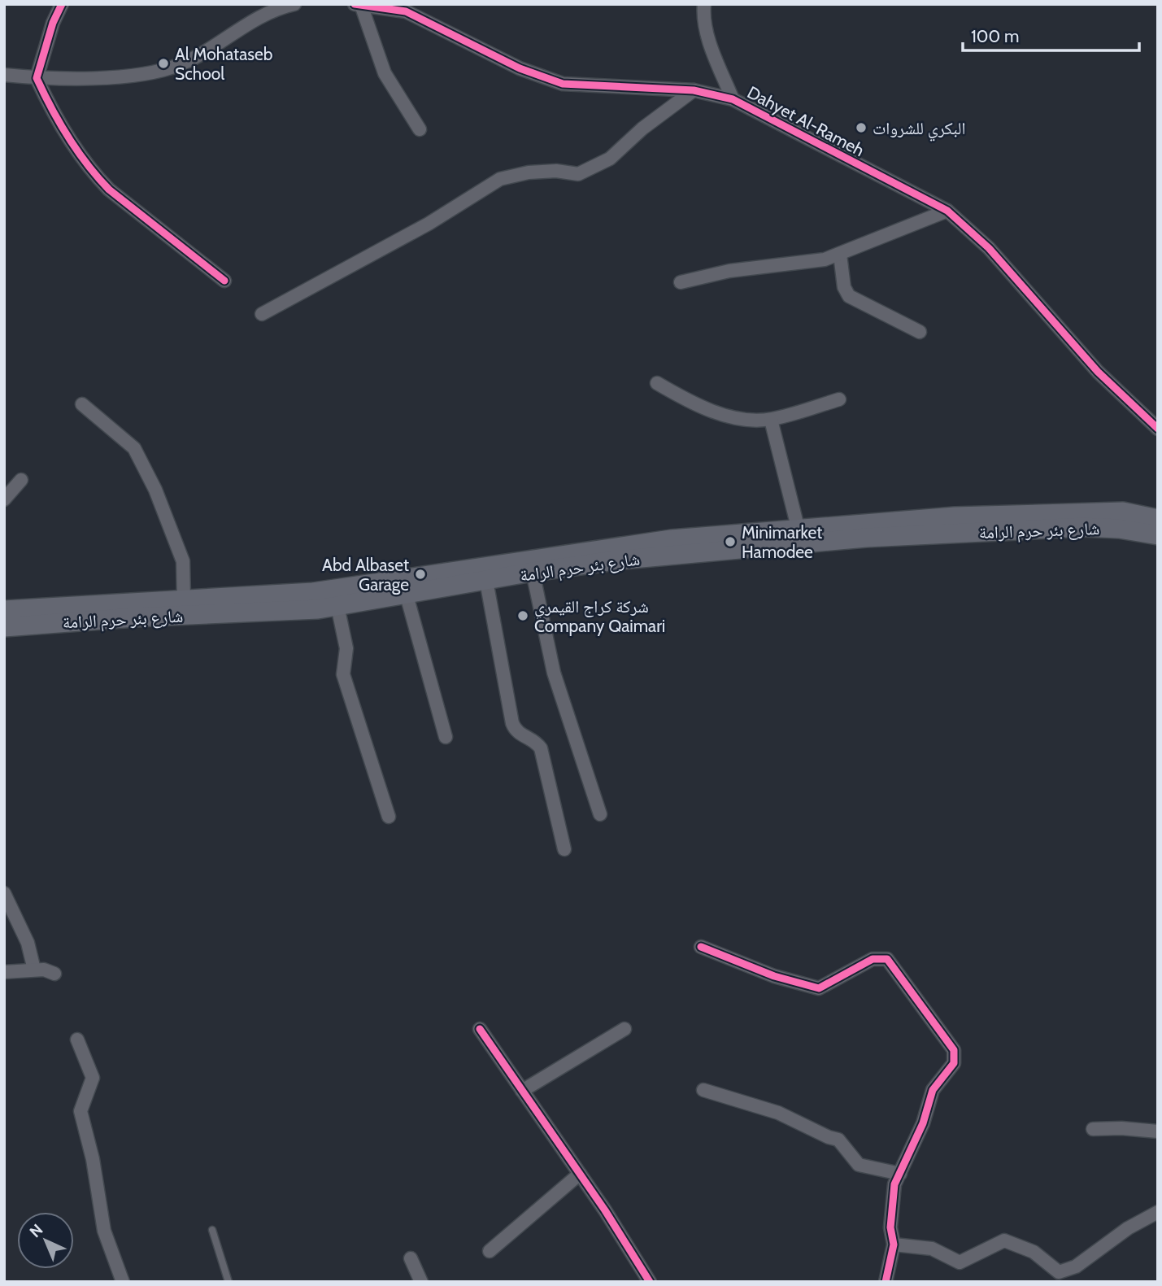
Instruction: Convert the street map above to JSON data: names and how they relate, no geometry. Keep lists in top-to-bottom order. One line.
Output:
{"streets":{"main road":["شارع بئر حرم الرامة"],"street":["Dahyet Al-Rameh"]},"places":["Al Mohataseb School","البكري للشروات","Minimarket Hamodee","Abd Albaset Garage","شركة كراج القيمري Company Qaimari"],"scale_bar":"100 m","north":"top left"}
